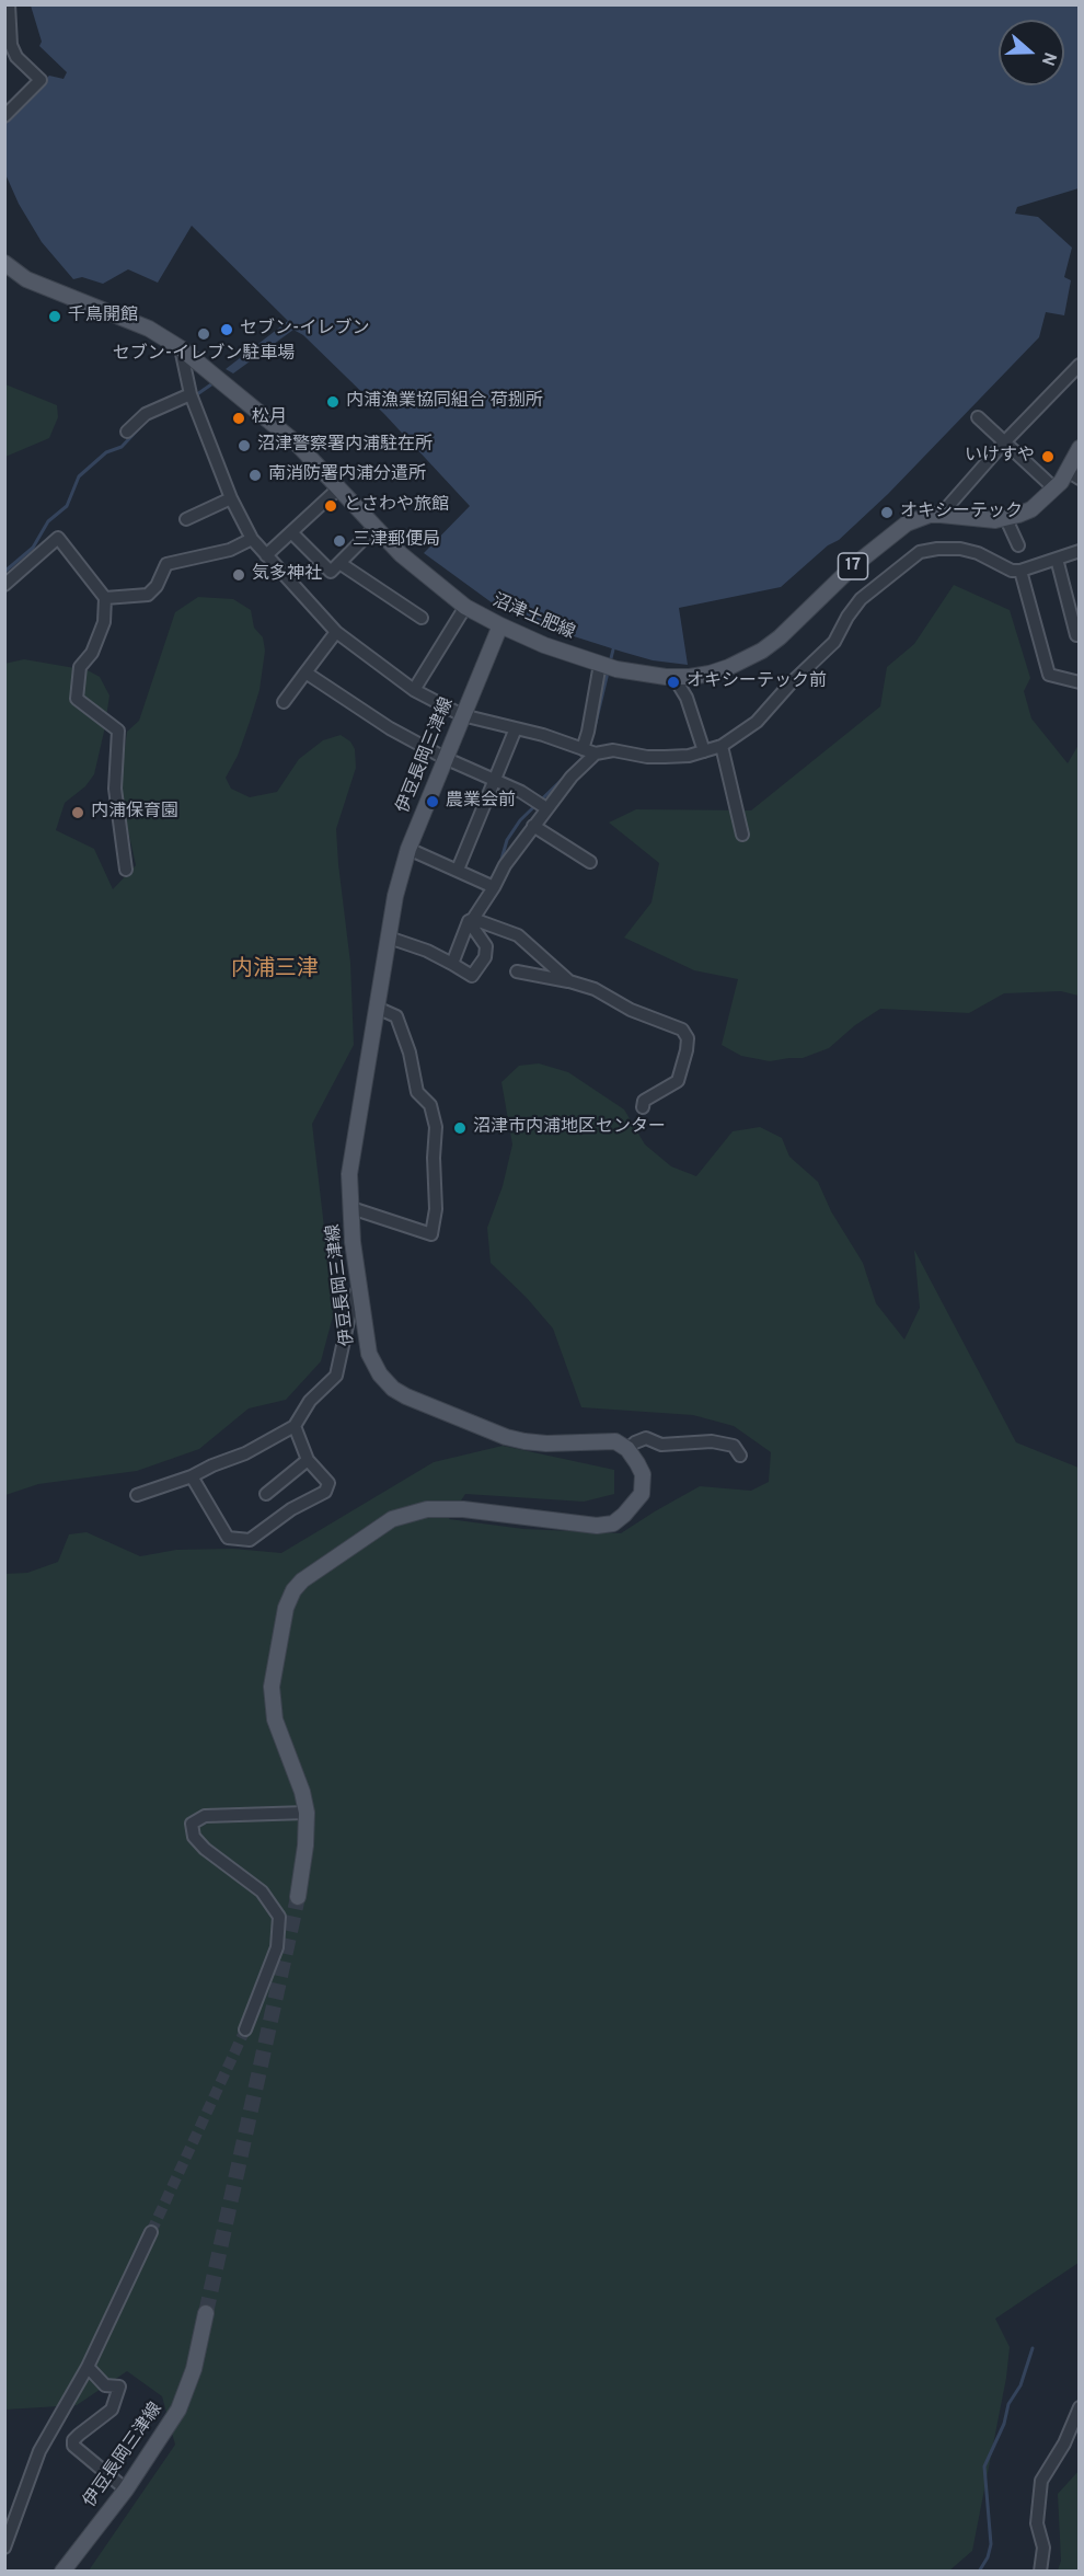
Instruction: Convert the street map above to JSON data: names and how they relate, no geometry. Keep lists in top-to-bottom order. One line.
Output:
{"streets":{"main road":["17","沼津土肥線","伊豆長岡三津線"]},"crossings":[["沼津土肥線","伊豆長岡三津線"]],"districts":["内浦三津"],"places":["千鳥開館","セブン-イレブン","セブン-イレブン駐車場","内浦漁業協同組合 荷捌所","松月","沼津警察署内浦駐在所","いけすや","南消防署内浦分遣所","とさわや旅館","オキシーテック","三津郵便局","気多神社","オキシーテック前","農業会前","内浦保育園","沼津市内浦地区センター"],"north":"right"}
